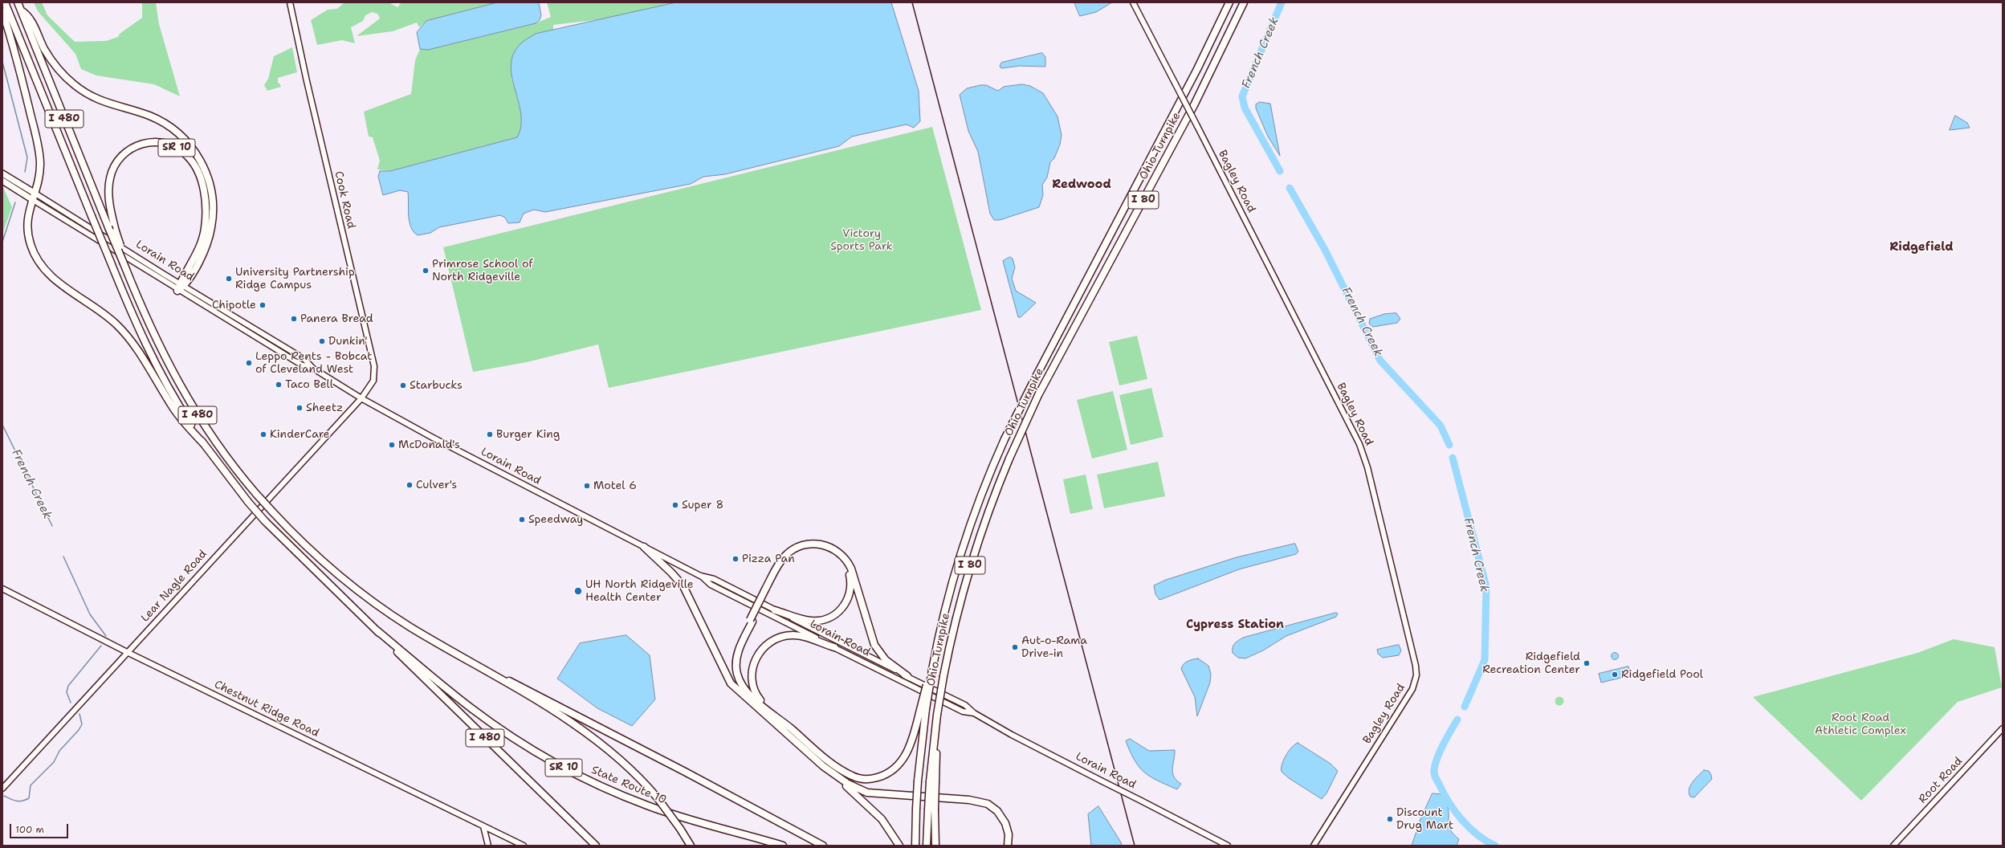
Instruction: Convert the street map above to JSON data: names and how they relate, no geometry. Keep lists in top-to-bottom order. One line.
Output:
{"streets":{"highway":["I 480","Ohio Turnpike","SR 10","I 80","State Route 10"],"main road":["Lorain Road"],"street":["Bagley Road","Cook Road","Lear Nagle Road","Chestnut Ridge Road","Root Road"]},"crossings":[["I 480","SR 10"],["I 480","State Route 10"],["SR 10","Lorain Road"],["Cook Road","Lorain Road"],["Cook Road","Lear Nagle Road"],["Lorain Road","Lear Nagle Road"],["Lear Nagle Road","Chestnut Ridge Road"]],"districts":["Redwood","Ridgefield","Cypress Station"],"water":["French Creek"],"parks":["Victory Sports Park","Root Road Athletic Complex"],"places":["Primrose School of North Ridgeville","University Partnership Ridge Campus","Chipotle","Panera Bread","Dunkin'","Leppo Rents - Bobcat of Cleveland West","Taco Bell","Starbucks","Sheetz","KinderCare","Burger King","McDonald's","Culver's","Motel 6","Super 8","Speedway","Pizza Pan","UH North Ridgeville Health Center","Aut-o-Rama Drive-in","Ridgefield Recreation Center","Ridgefield Pool","Discount Drug Mart"],"scale_bar":"100 m"}
